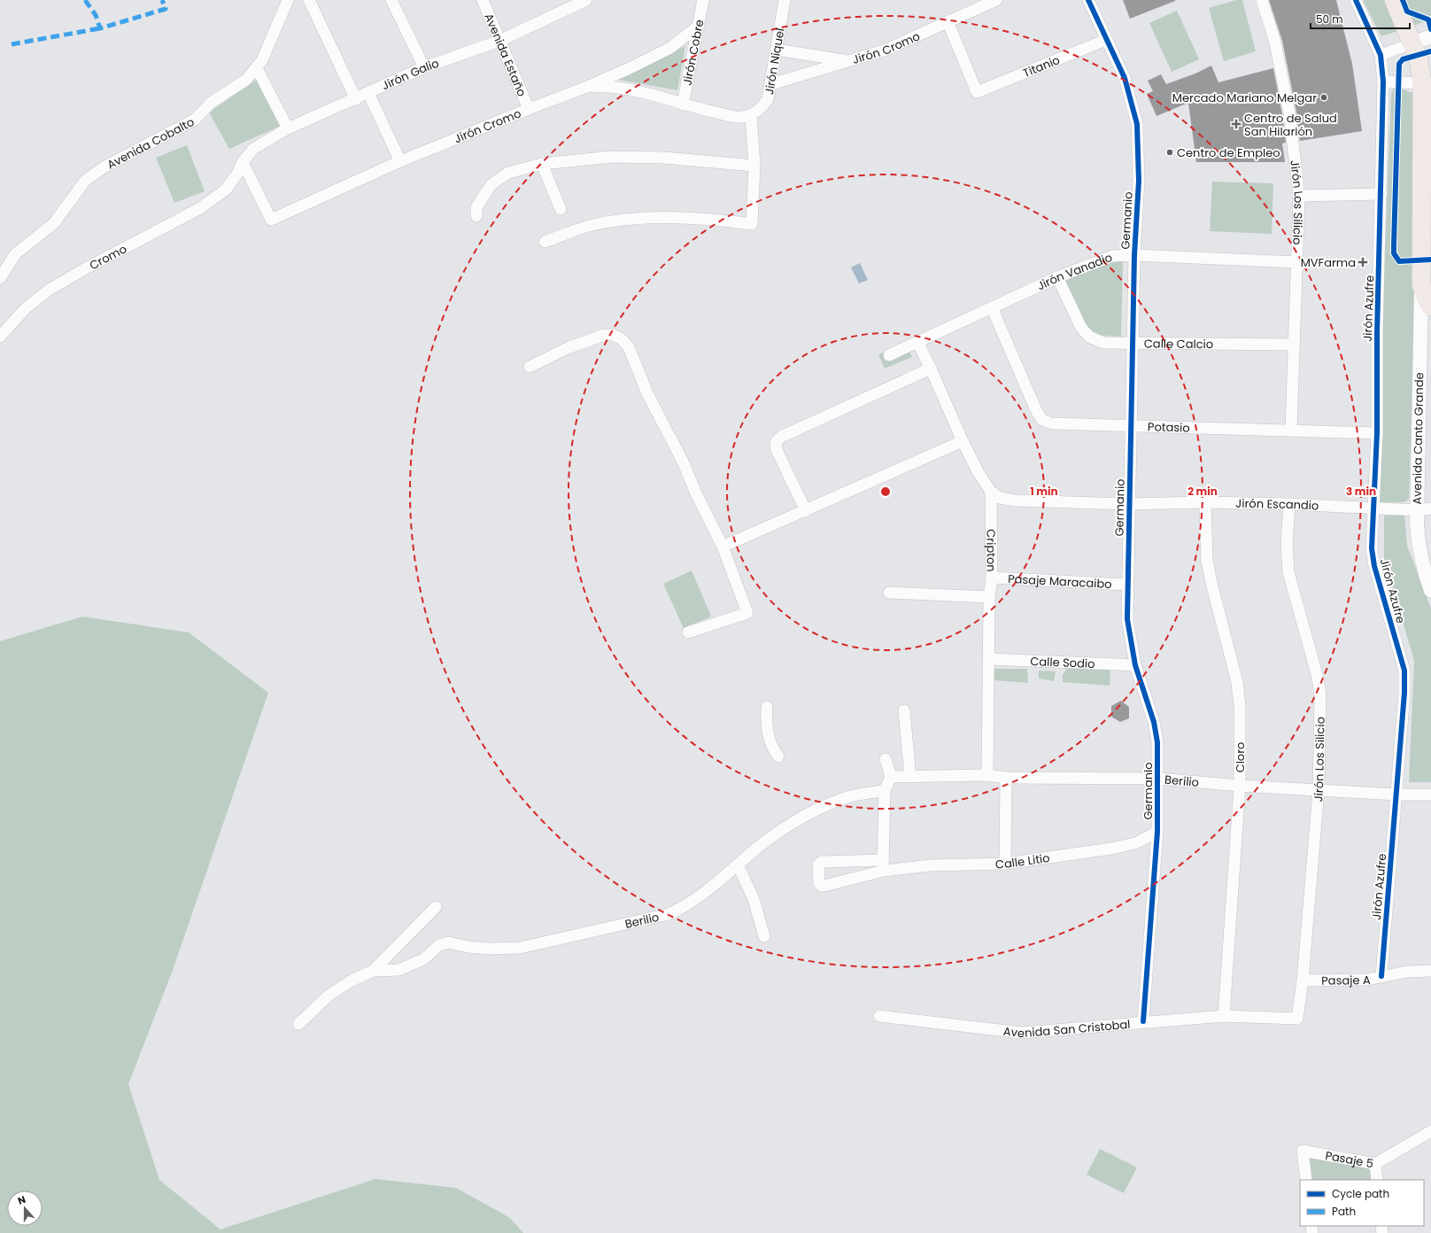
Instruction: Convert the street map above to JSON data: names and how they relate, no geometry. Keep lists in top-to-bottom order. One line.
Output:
{"streets":{"street":["Jirón Cromo","Jirón Cobre","Avenida Estaño","Jirón Niquel","Titanio","Jirón Galio","Avenida Cobalto","Jirón Los Silicio","Germanio","Cromo","Jirón Vanadio","Jirón Azufre","Calle Calcio","Potasio","Avenida Canto Grande","Jirón Escandio","Cripton","Pasaje Maracaibo","Calle Sodio","Cloro","Berilio","Calle Litio","Pasaje A","Avenida San Cristobal","Pasaje 5"]},"crossings":[["Jirón Cromo","Jirón Cobre"],["Jirón Cromo","Avenida Estaño"],["Jirón Cromo","Jirón Niquel"],["Jirón Cromo","Titanio"],["Jirón Cromo","Jirón Galio"],["Jirón Cromo","Cromo"],["Avenida Estaño","Jirón Galio"],["Titanio","Germanio"],["Jirón Galio","Cromo"],["Jirón Los Silicio","Jirón Vanadio"],["Jirón Los Silicio","Calle Calcio"],["Jirón Los Silicio","Potasio"],["Jirón Los Silicio","Jirón Escandio"],["Jirón Los Silicio","Berilio"],["Jirón Los Silicio","Pasaje A"],["Jirón Los Silicio","Avenida San Cristobal"],["Germanio","Jirón Vanadio"],["Germanio","Calle Calcio"],["Germanio","Potasio"],["Germanio","Jirón Escandio"],["Germanio","Pasaje Maracaibo"],["Germanio","Calle Sodio"],["Germanio","Berilio"],["Germanio","Calle Litio"],["Germanio","Avenida San Cristobal"],["Jirón Vanadio","Calle Calcio"],["Jirón Vanadio","Potasio"],["Jirón Azufre","Potasio"],["Jirón Azufre","Jirón Escandio"],["Jirón Azufre","Berilio"],["Jirón Azufre","Pasaje A"],["Avenida Canto Grande","Jirón Escandio"],["Jirón Escandio","Cripton"],["Jirón Escandio","Cloro"],["Cripton","Pasaje Maracaibo"],["Cripton","Calle Sodio"],["Cripton","Berilio"],["Cloro","Berilio"],["Cloro","Avenida San Cristobal"]],"places":{"other":["Mercado Mariano Melgar","Centro de Empleo"],"health":["Centro de Salud San Hilarión","MVFarma"]},"legend":["Cycle path","Path"],"scale_bar":"50 m","north":"top","rings":["1 min","2 min","3 min"]}
